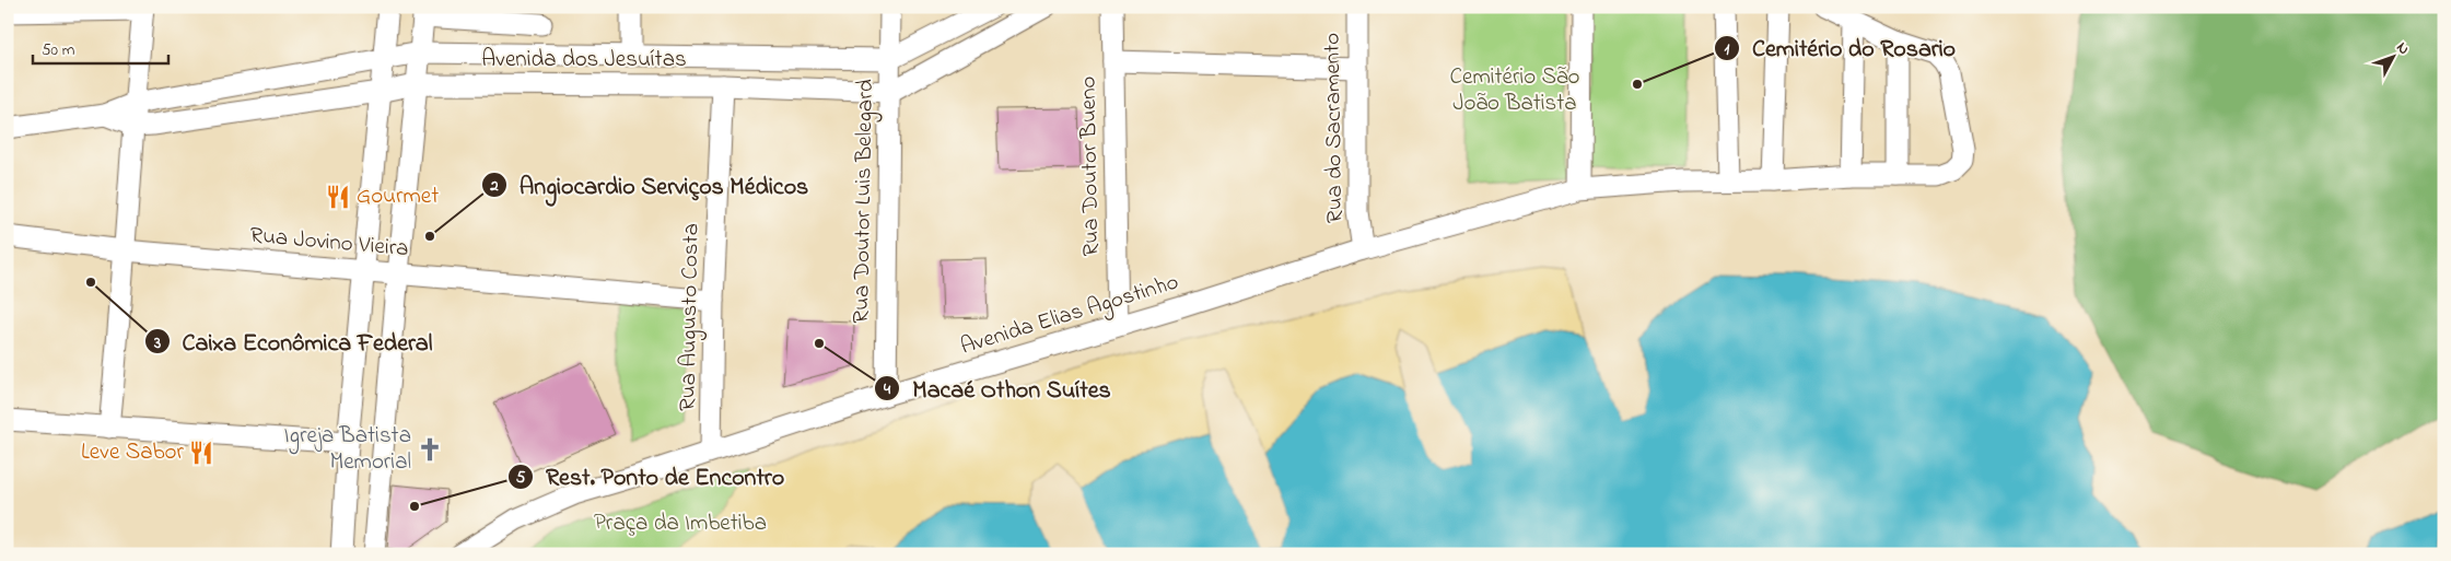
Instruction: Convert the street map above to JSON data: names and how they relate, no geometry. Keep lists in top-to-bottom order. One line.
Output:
{"streets":{"street":["Avenida dos Jesuítas","Rua do Sacramento","Rua Doutor Bueno","Rua Doutor Luis Belegard","Rua Jovino Vieira","Avenida Elias Agostinho","Rua Augusto Costa"]},"crossings":[["Avenida dos Jesuítas","Rua Doutor Luis Belegard"],["Avenida dos Jesuítas","Rua Augusto Costa"],["Rua do Sacramento","Avenida Elias Agostinho"],["Rua Doutor Bueno","Avenida Elias Agostinho"],["Rua Doutor Luis Belegard","Avenida Elias Agostinho"],["Rua Jovino Vieira","Rua Augusto Costa"],["Avenida Elias Agostinho","Rua Augusto Costa"]],"parks":["Cemitério São João Batista","Praça da Imbetiba"],"places":{"other":["Cemitério do Rosario","Angiocardio Serviços Médicos","Caixa Econômica Federal","Macaé Othon Suítes","Rest. Ponto de Encontro"],"restaurant":["Gourmet","Leve Sabor"],"church":["Igreja Batista Memorial"]},"scale_bar":"50 m","north":"top right"}
